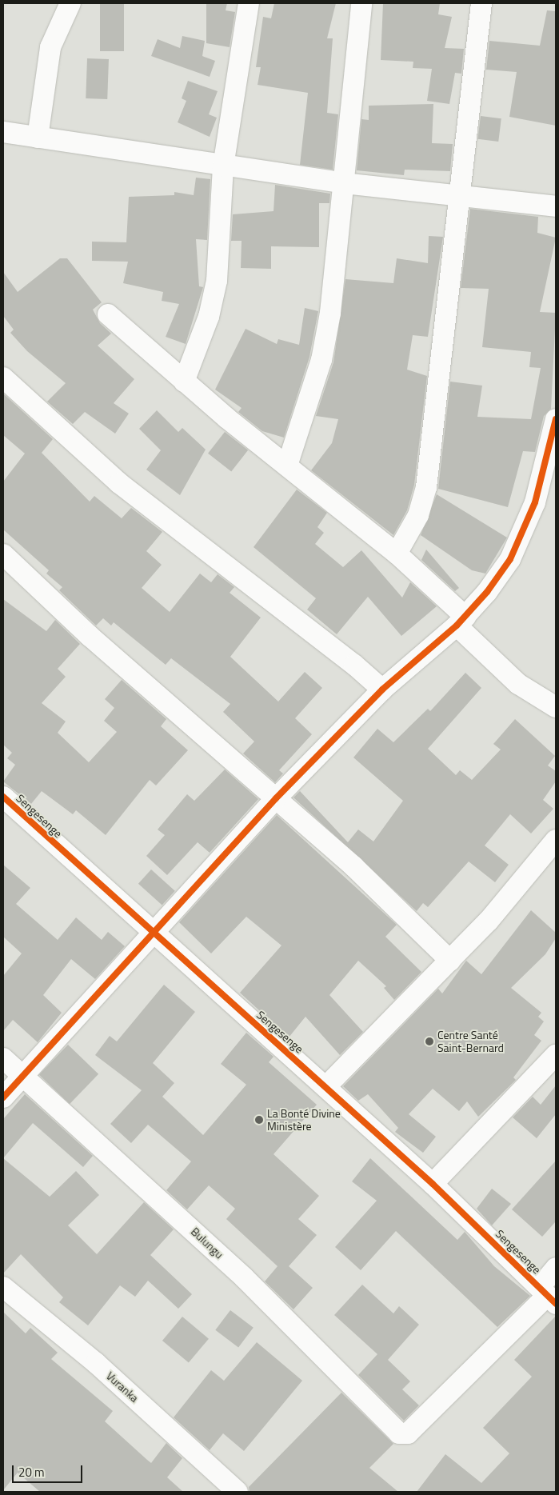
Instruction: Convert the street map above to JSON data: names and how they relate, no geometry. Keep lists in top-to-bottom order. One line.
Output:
{"streets":{"street":["Sengesenge","Bulungu","Vuranka"]},"crossings":[["Sengesenge","Bulungu"]],"places":["Centre Santé Saint-Bernard","La Bonté Divine Ministère"],"scale_bar":"20 m"}
